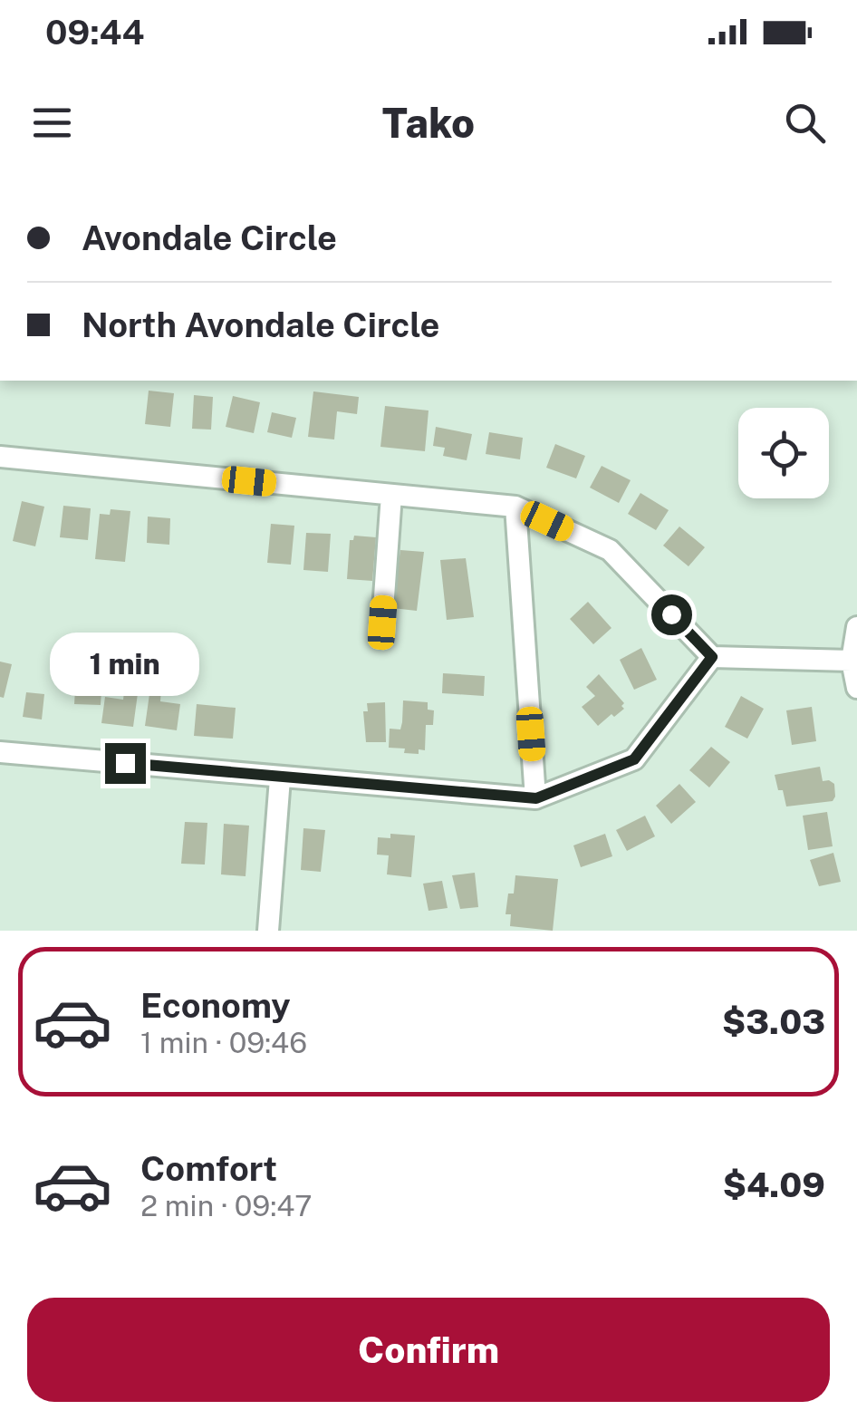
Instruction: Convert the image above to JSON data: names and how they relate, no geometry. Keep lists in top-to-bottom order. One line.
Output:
{"page":{"status":"09:44","header":"Tako","banner":["Avondale Circle","North Avondale Circle"],"bubble":"1 min","list":[{"name":"Economy","note":"1 min · 09:46","value":"$3.03"},{"name":"Comfort","note":"2 min · 09:47","value":"$4.09"}],"buttons":"Confirm"}}
